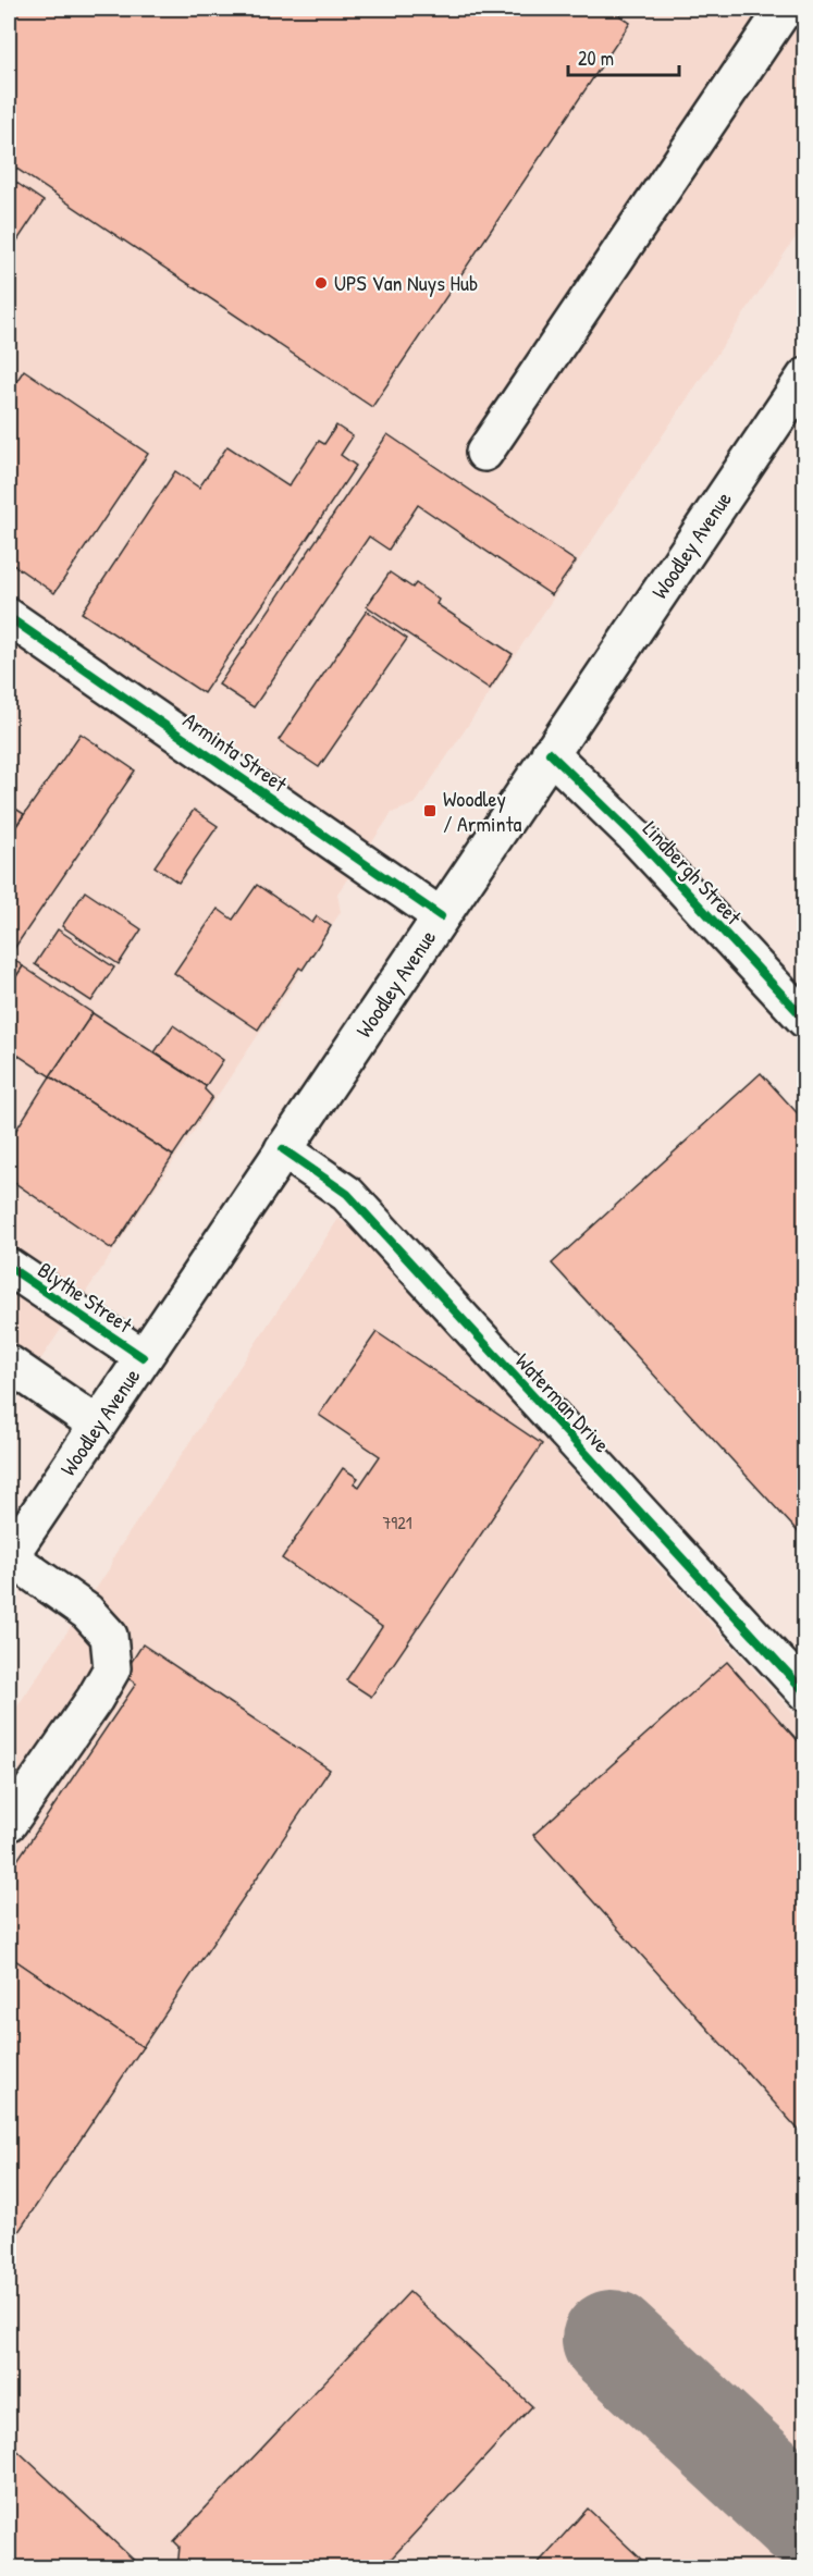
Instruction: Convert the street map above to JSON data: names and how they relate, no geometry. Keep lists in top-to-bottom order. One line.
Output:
{"streets":{"street":["Woodley Avenue","Arminta Street","Lindbergh Street","Blythe Street","Waterman Drive"]},"crossings":[["Woodley Avenue","Arminta Street"],["Woodley Avenue","Lindbergh Street"],["Woodley Avenue","Blythe Street"],["Woodley Avenue","Waterman Drive"]],"places":{"other":["UPS Van Nuys Hub"],"transit":["Woodley / Arminta"]},"house_numbers":["7921"],"scale_bar":"20 m"}
